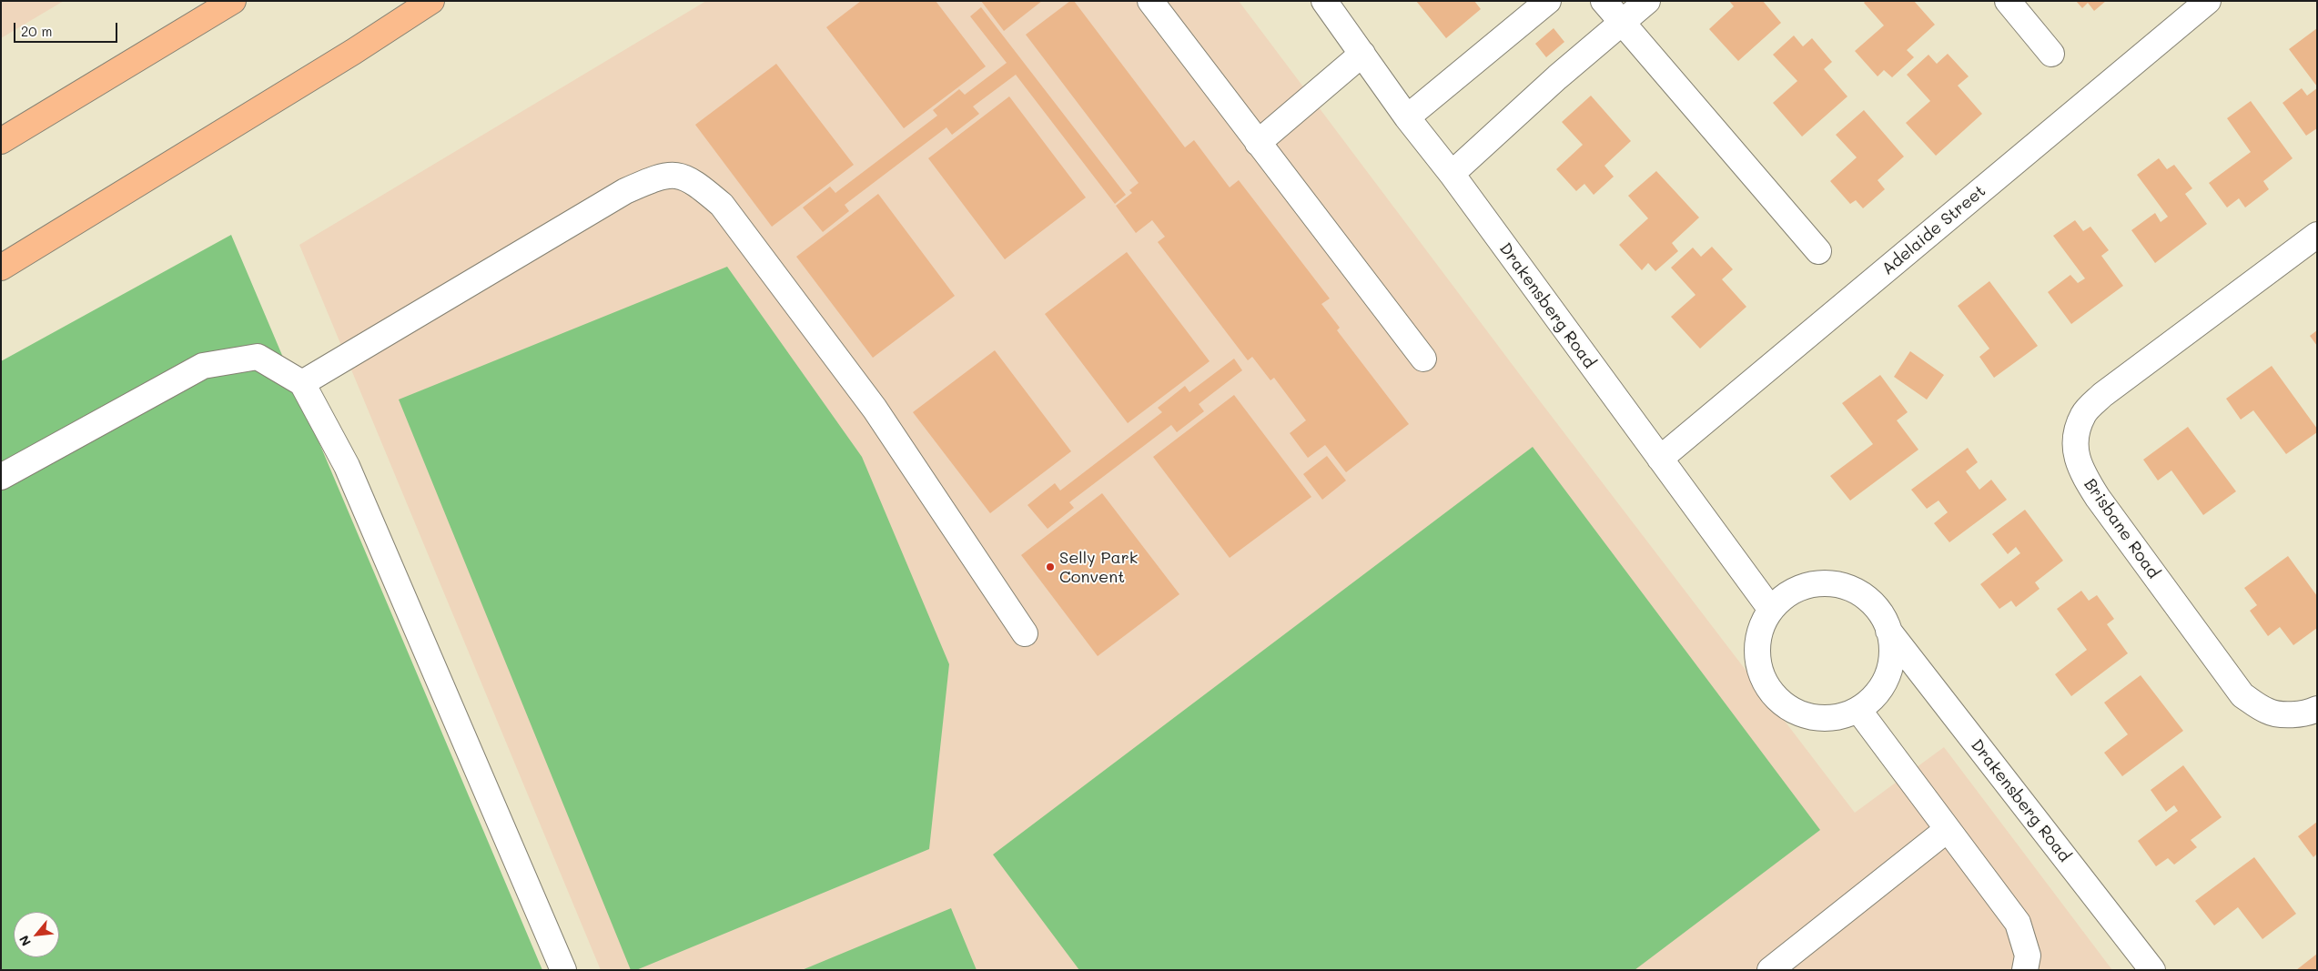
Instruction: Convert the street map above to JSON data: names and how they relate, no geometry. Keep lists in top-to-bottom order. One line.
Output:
{"streets":{"street":["Adelaide Street","Drakensberg Road","Brisbane Road"]},"crossings":[["Adelaide Street","Drakensberg Road"]],"places":["Selly Park Convent"],"scale_bar":"20 m","north":"bottom left"}
